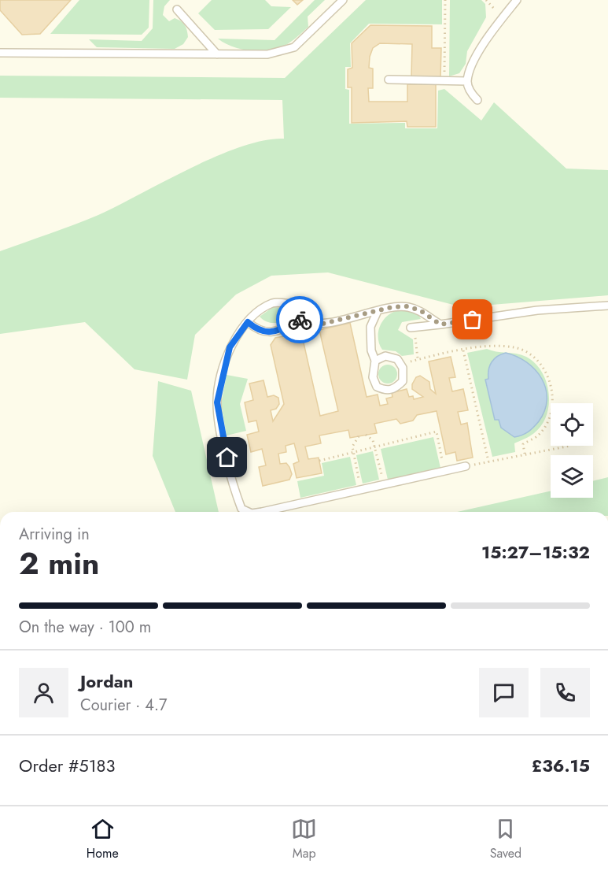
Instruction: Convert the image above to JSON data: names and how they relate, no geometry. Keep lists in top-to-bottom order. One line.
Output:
{"page":{"heading":["2 min","Arriving in","15:27–15:32"],"panel":["Jordan","Courier · 4.7","Order #5183","£36.15"],"bar":"On the way · 100 m","tabs":["Home","Map","Saved"]}}
